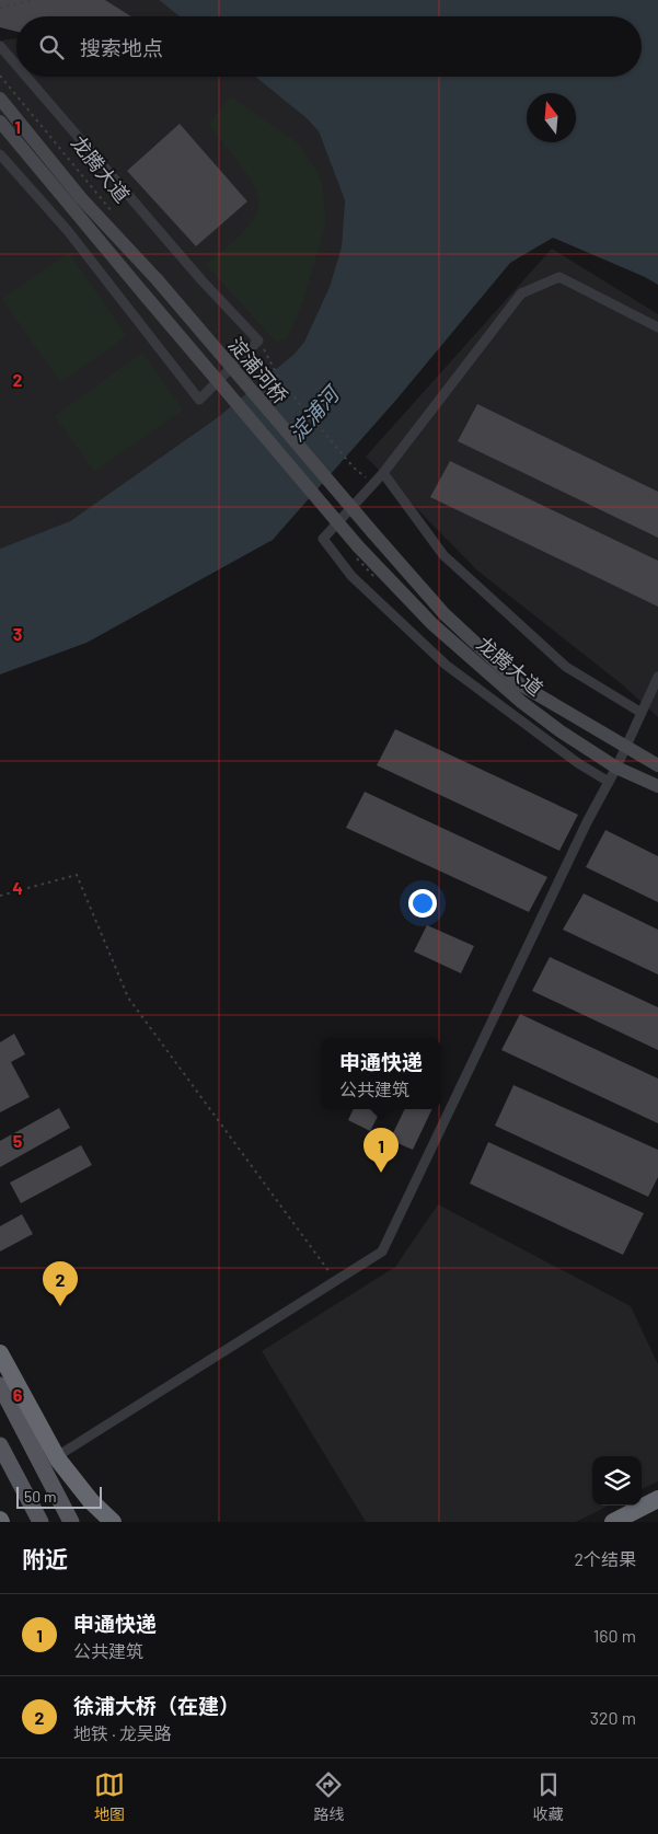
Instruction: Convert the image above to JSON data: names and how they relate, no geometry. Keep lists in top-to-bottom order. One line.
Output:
{"streets":{"main road":["龙腾大道","淀浦河桥"]},"crossings":[["龙腾大道","淀浦河桥"]],"water":["淀浦河"],"scale_bar":"50 m","north":"top","page":{"search":"搜索地点","popup":["申通快递","公共建筑"],"pins":["1","2"],"scale":"50 m","heading":["附近","2个结果"],"list":[{"mark":"1","name":"申通快递","note":"公共建筑","value":"160 m"},{"mark":"2","name":"徐浦大桥（在建）","note":"地铁 · 龙吴路","value":"320 m"}],"nav":["地图","路线","收藏"]},"grid":{"rows":["1","2","3","4","5","6"]}}
